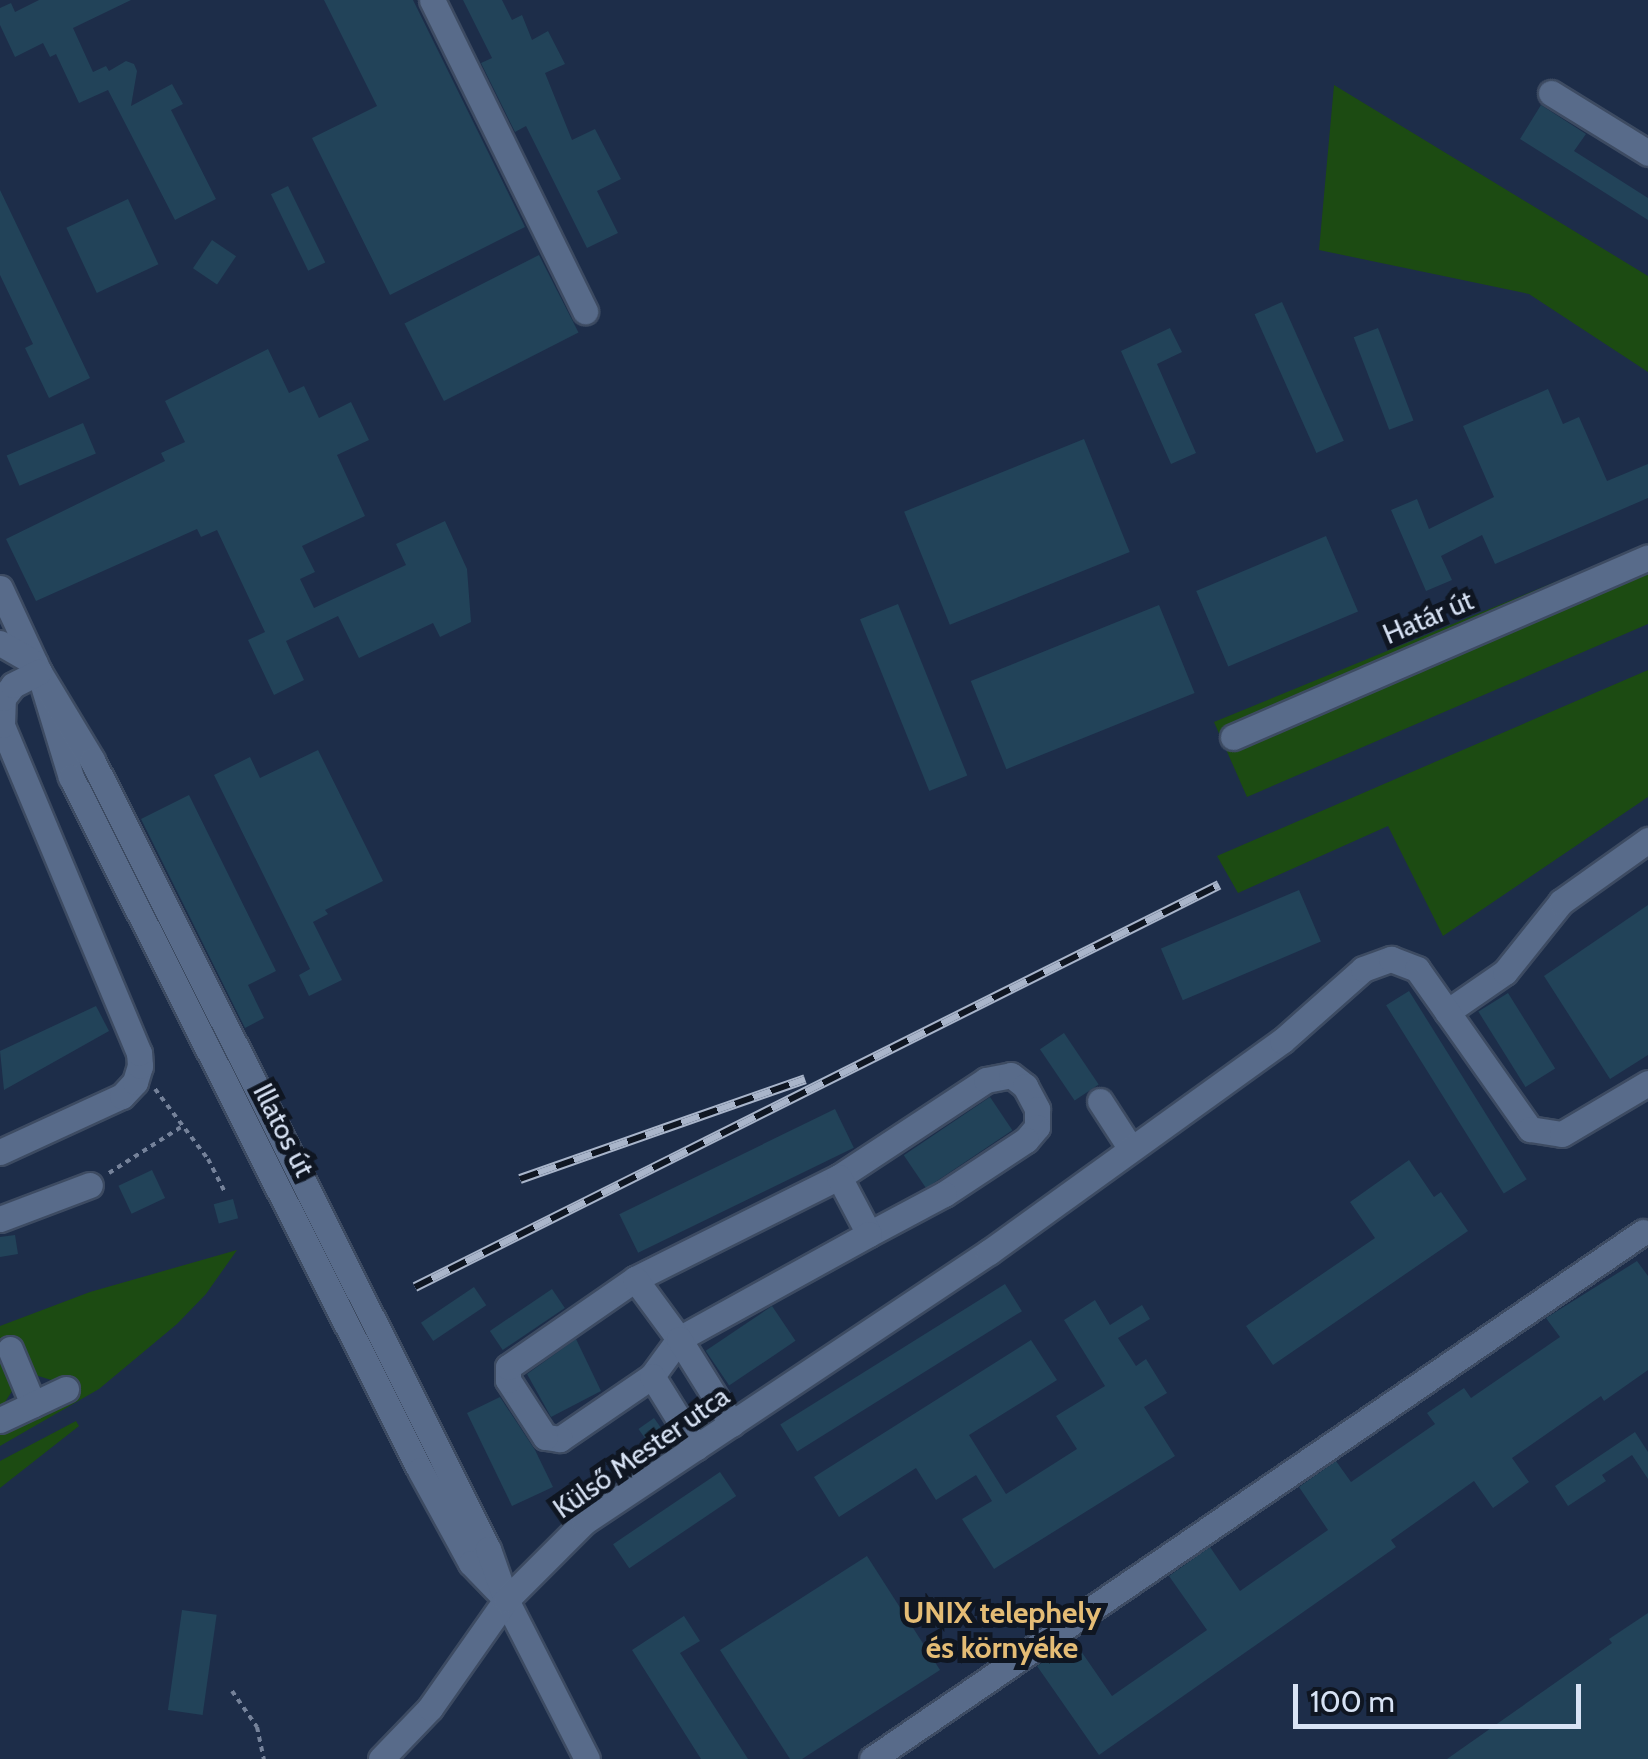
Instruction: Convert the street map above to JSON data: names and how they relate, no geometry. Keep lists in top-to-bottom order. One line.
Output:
{"streets":{"street":["Határ út","Illatos út","Külső Mester utca"]},"crossings":[["Illatos út","Külső Mester utca"]],"districts":["UNIX telephely és környéke"],"scale_bar":"100 m"}
